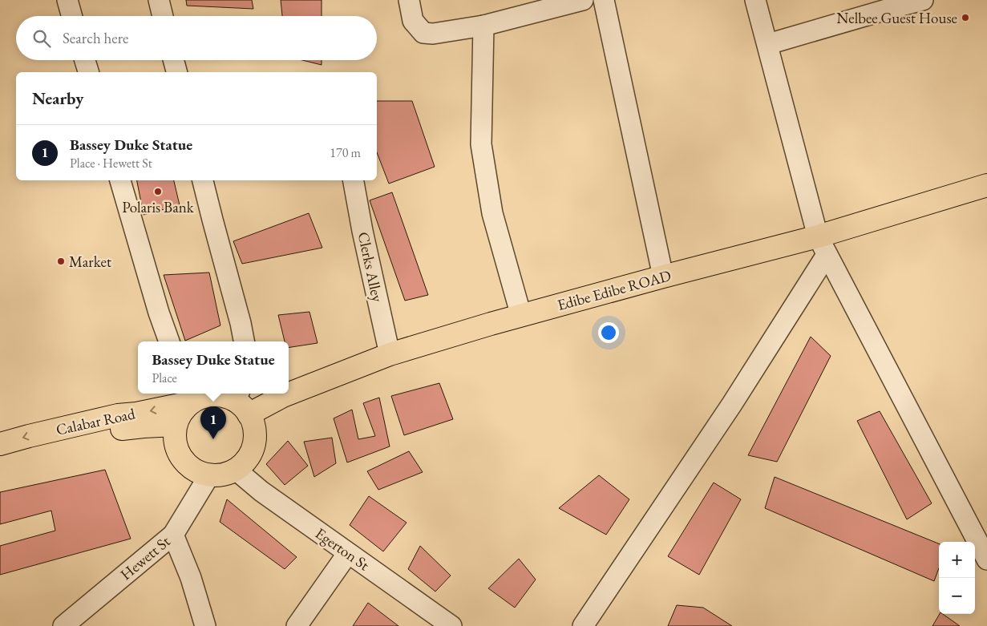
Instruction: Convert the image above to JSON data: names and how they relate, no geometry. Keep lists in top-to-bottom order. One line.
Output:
{"streets":{"main road":["Edibe Edibe ROAD","Calabar Road"],"street":["Clerks Alley","Egerton St","Hewett St"]},"crossings":[["Clerks Alley","Edibe Edibe ROAD"],["Edibe Edibe ROAD","Calabar Road"],["Edibe Edibe ROAD","Egerton St"],["Edibe Edibe ROAD","Hewett St"],["Calabar Road","Egerton St"],["Calabar Road","Hewett St"],["Egerton St","Hewett St"]],"places":["Nelbee Guest House","Polaris Bank","Market"],"page":{"search":"Search here","heading":"Nearby","list":[{"mark":"1","name":"Bassey Duke Statue","note":"Place · Hewett St","value":"170 m"}],"popup":["Bassey Duke Statue","Place"],"pins":"1","map_buttons":["+","−"]}}
